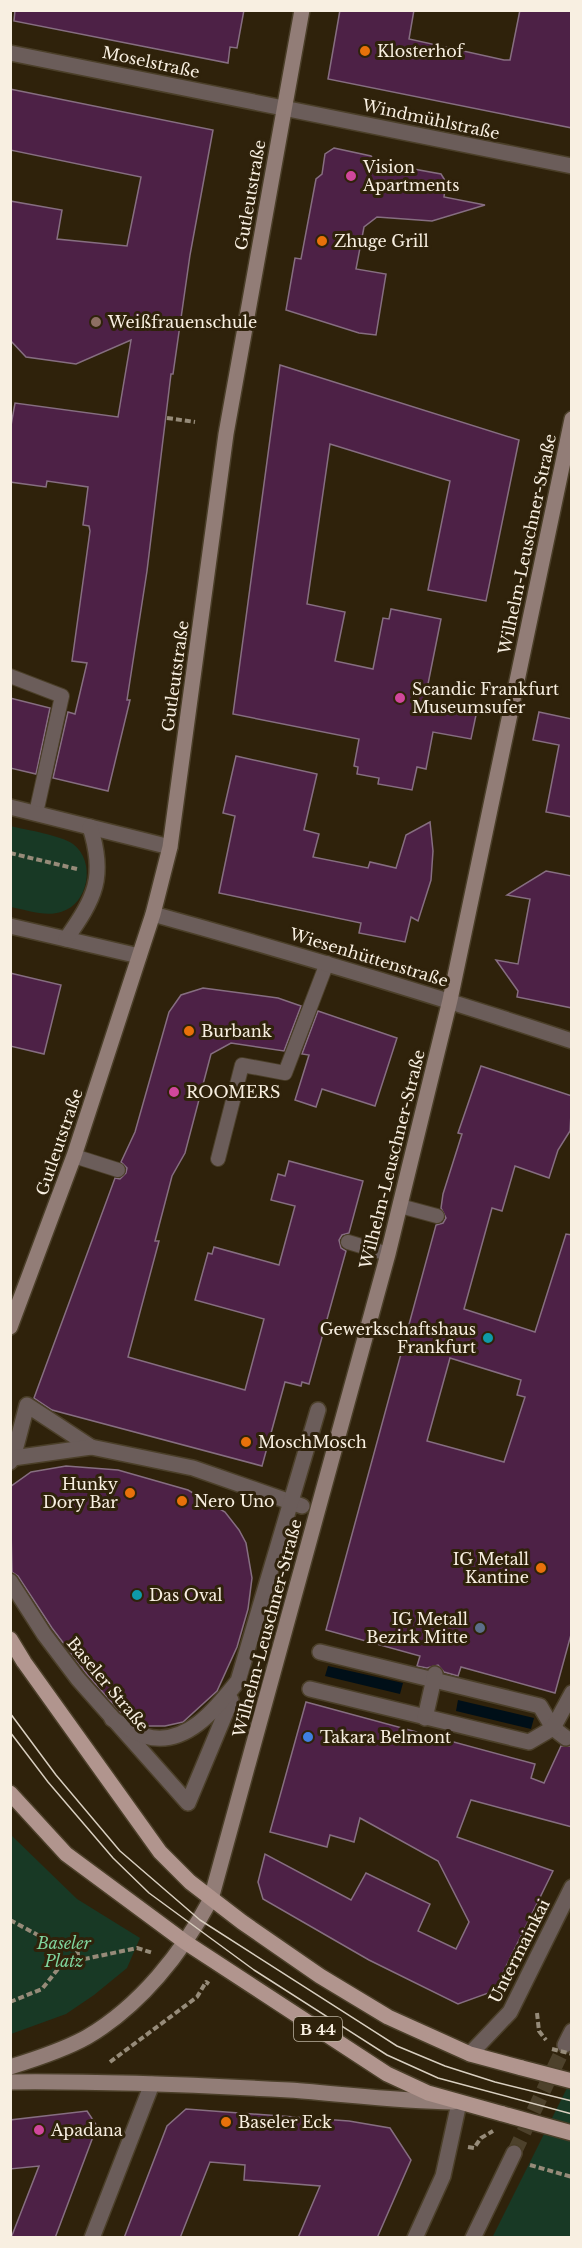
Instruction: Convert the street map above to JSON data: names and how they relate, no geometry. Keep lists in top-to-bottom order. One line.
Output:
{"streets":{"main road":["Gutleutstraße","Wilhelm-Leuschner-Straße","B 44"],"street":["Moselstraße","Windmühlstraße","Wiesenhüttenstraße","Baseler Straße","Untermainkai"]},"crossings":[["Moselstraße","Windmühlstraße"],["Moselstraße","Gutleutstraße"],["Windmühlstraße","Gutleutstraße"],["Gutleutstraße","Wiesenhüttenstraße"],["Wilhelm-Leuschner-Straße","Wiesenhüttenstraße"],["Wilhelm-Leuschner-Straße","Baseler Straße"],["Wilhelm-Leuschner-Straße","B 44"],["Untermainkai","B 44"]],"parks":["Baseler Platz"],"places":["Klosterhof","Vision Apartments","Zhuge Grill","Weißfrauenschule","Scandic Frankfurt Museumsufer","Burbank","ROOMERS","Gewerkschaftshaus Frankfurt","MoschMosch","Hunky Dory Bar","Nero Uno","IG Metall Kantine","Das Oval","IG Metall Bezirk Mitte","Takara Belmont","Baseler Eck","Apadana"]}
